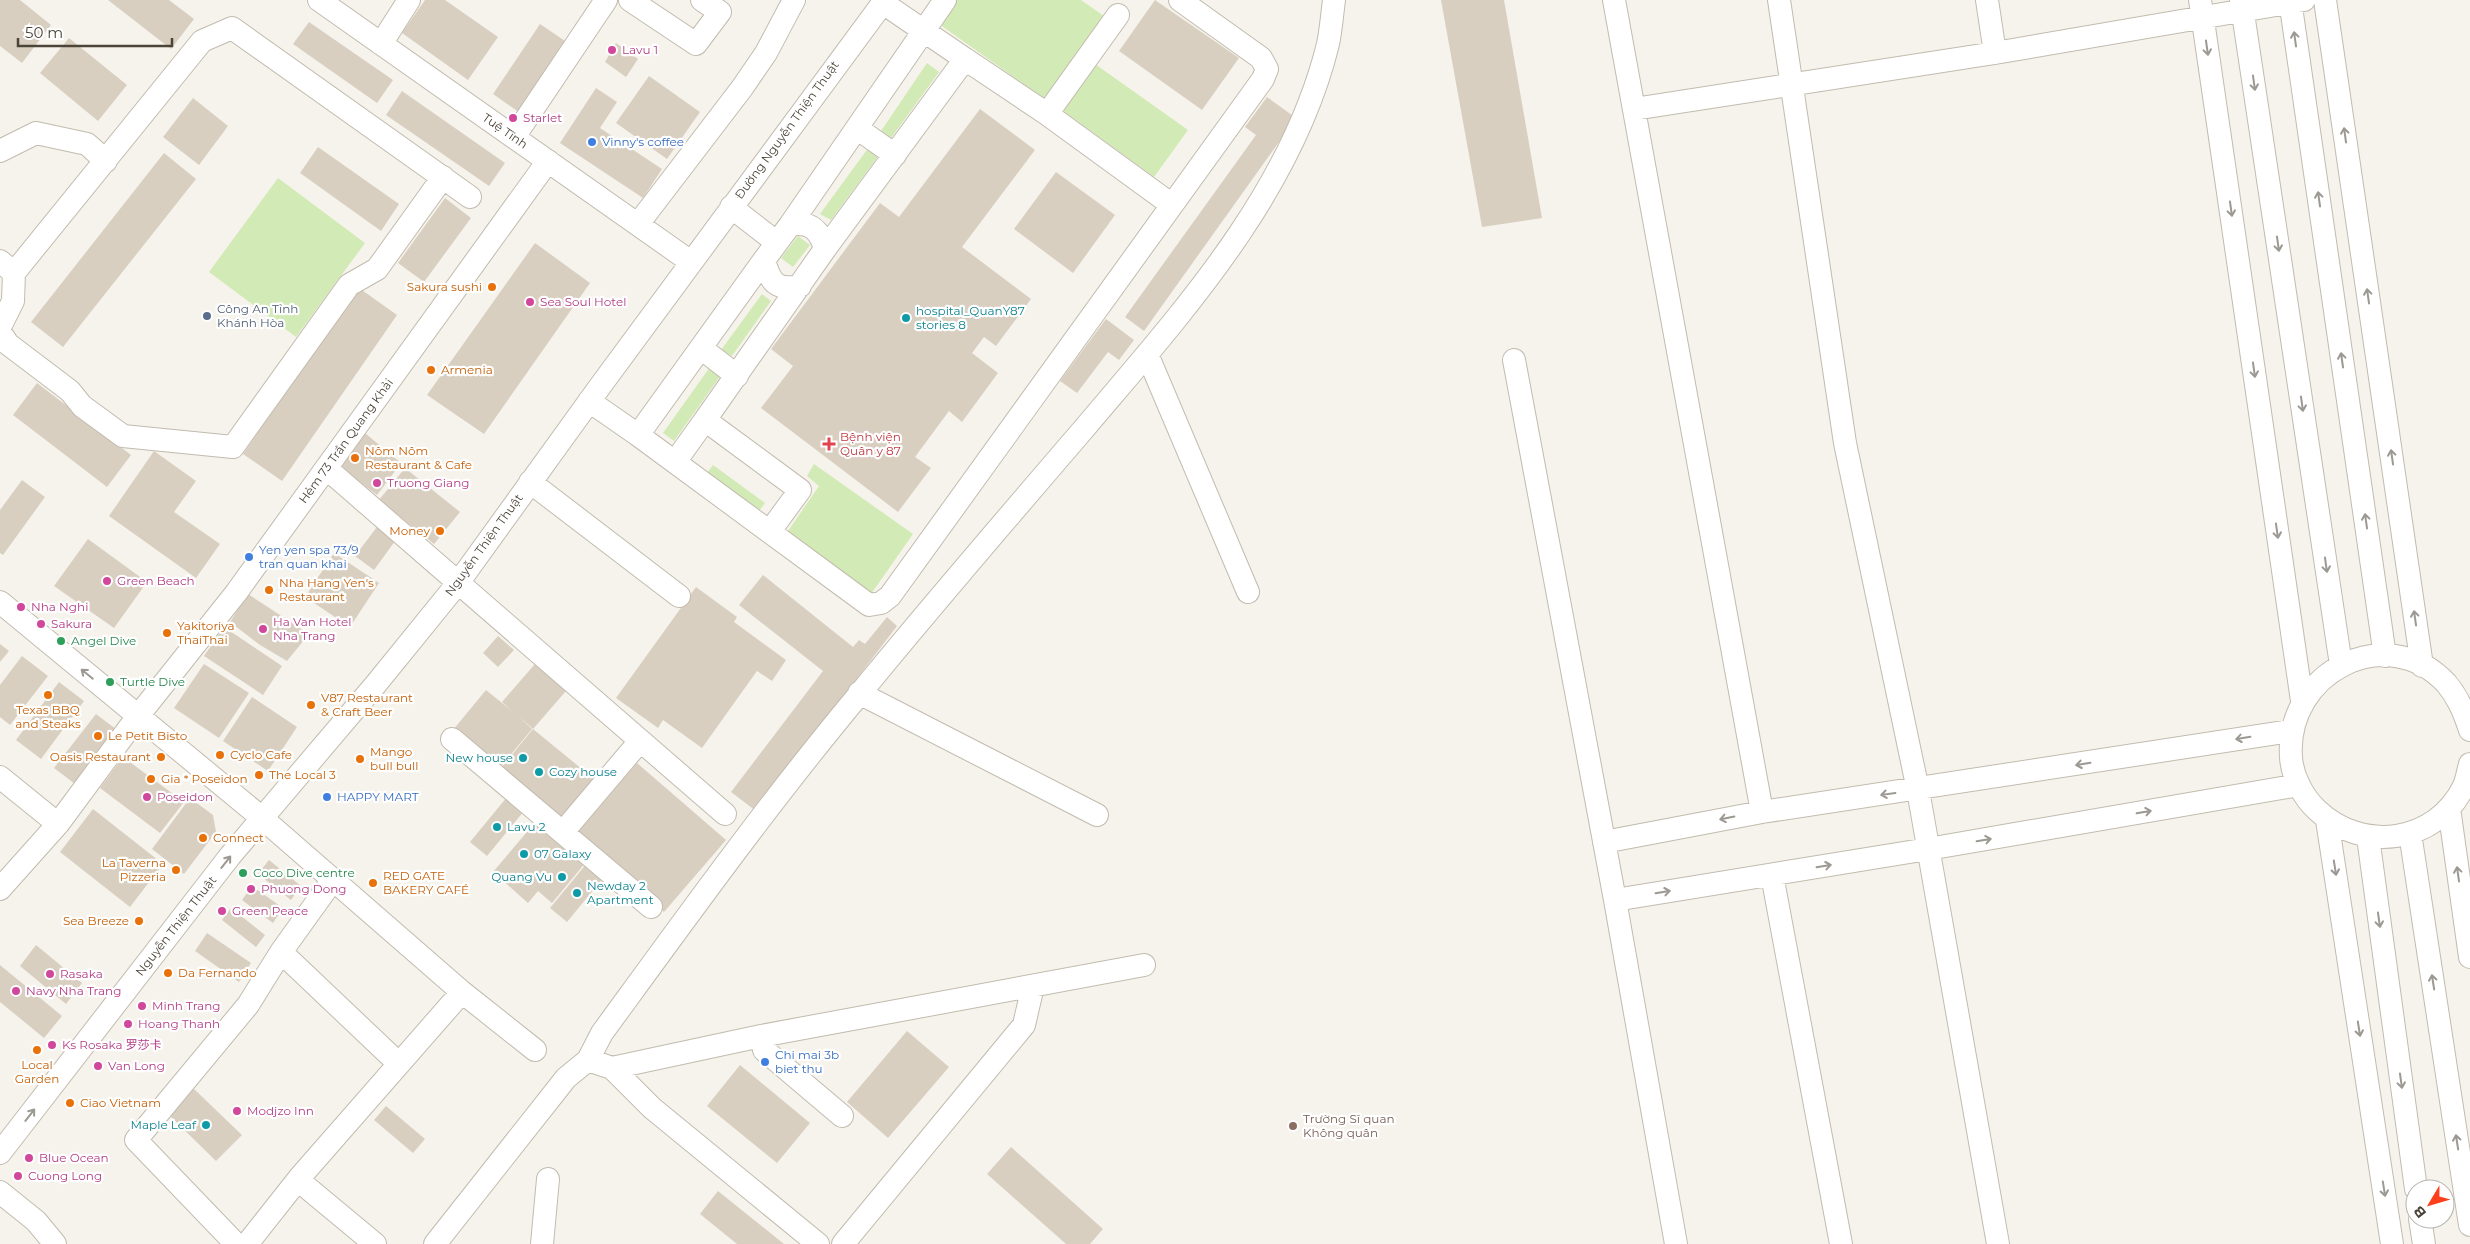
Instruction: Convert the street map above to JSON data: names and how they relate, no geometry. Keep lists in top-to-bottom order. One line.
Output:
{"streets":{"street":["Đường Nguyễn Thiện Thuật","Tuệ Tĩnh","Hẻm 73 Trần Quang Khải","Nguyễn Thiện Thuật"]},"crossings":[["Đường Nguyễn Thiện Thuật","Tuệ Tĩnh"],["Đường Nguyễn Thiện Thuật","Nguyễn Thiện Thuật"],["Tuệ Tĩnh","Hẻm 73 Trần Quang Khải"],["Tuệ Tĩnh","Nguyễn Thiện Thuật"]],"one_way":["Nguyễn Thiện Thuật"],"places":{"other":["Lavu 1","Starlet","Vinny's coffee","Sakura sushi","Sea Soul Hotel","Công An Tỉnh Khánh Hòa","hospital_QuanY87 stories 8","Armenia","Nôm Nôm Restaurant & Cafe","Truong Giang","Money","Yen yen spa 73/9 tran quan khai","Green Beach","Nha Hang Yen's Restaurant","Nha Nghi","Sakura","Ha Van Hotel Nha Trang","Yakitoriya ThaiThai","Angel Dive","Turtle Dive","Texas BBQ and Steaks","V87 Restaurant & Craft Beer","Le Petit Bisto","Cyclo Cafe","Oasis Restaurant","New house","Mango bull bull","Cozy house","The Local 3","Gia * Poseidon","Poseidon","HAPPY MART","Lavu 2","Connect","07 Galaxy","La Taverna Pizzeria","Coco Dive centre","Quang Vu","RED GATE BAKERY CAFÉ","Phuong Dong","Newday 2 Apartment","Green Peace","Sea Breeze","Da Fernando","Rasaka","Navy Nha Trang","Minh Trang","Hoang Thanh","Ks Rosaka 罗莎卡","Local Garden","Chi mai 3b biet thu","Van Long","Ciao Vietnam","Modjzo Inn","Maple Leaf","Trường Sĩ quan Không quân","Blue Ocean","Cuong Long"],"health":["Bệnh viện Quân y 87"]},"scale_bar":"50 m","north":"bottom left"}
